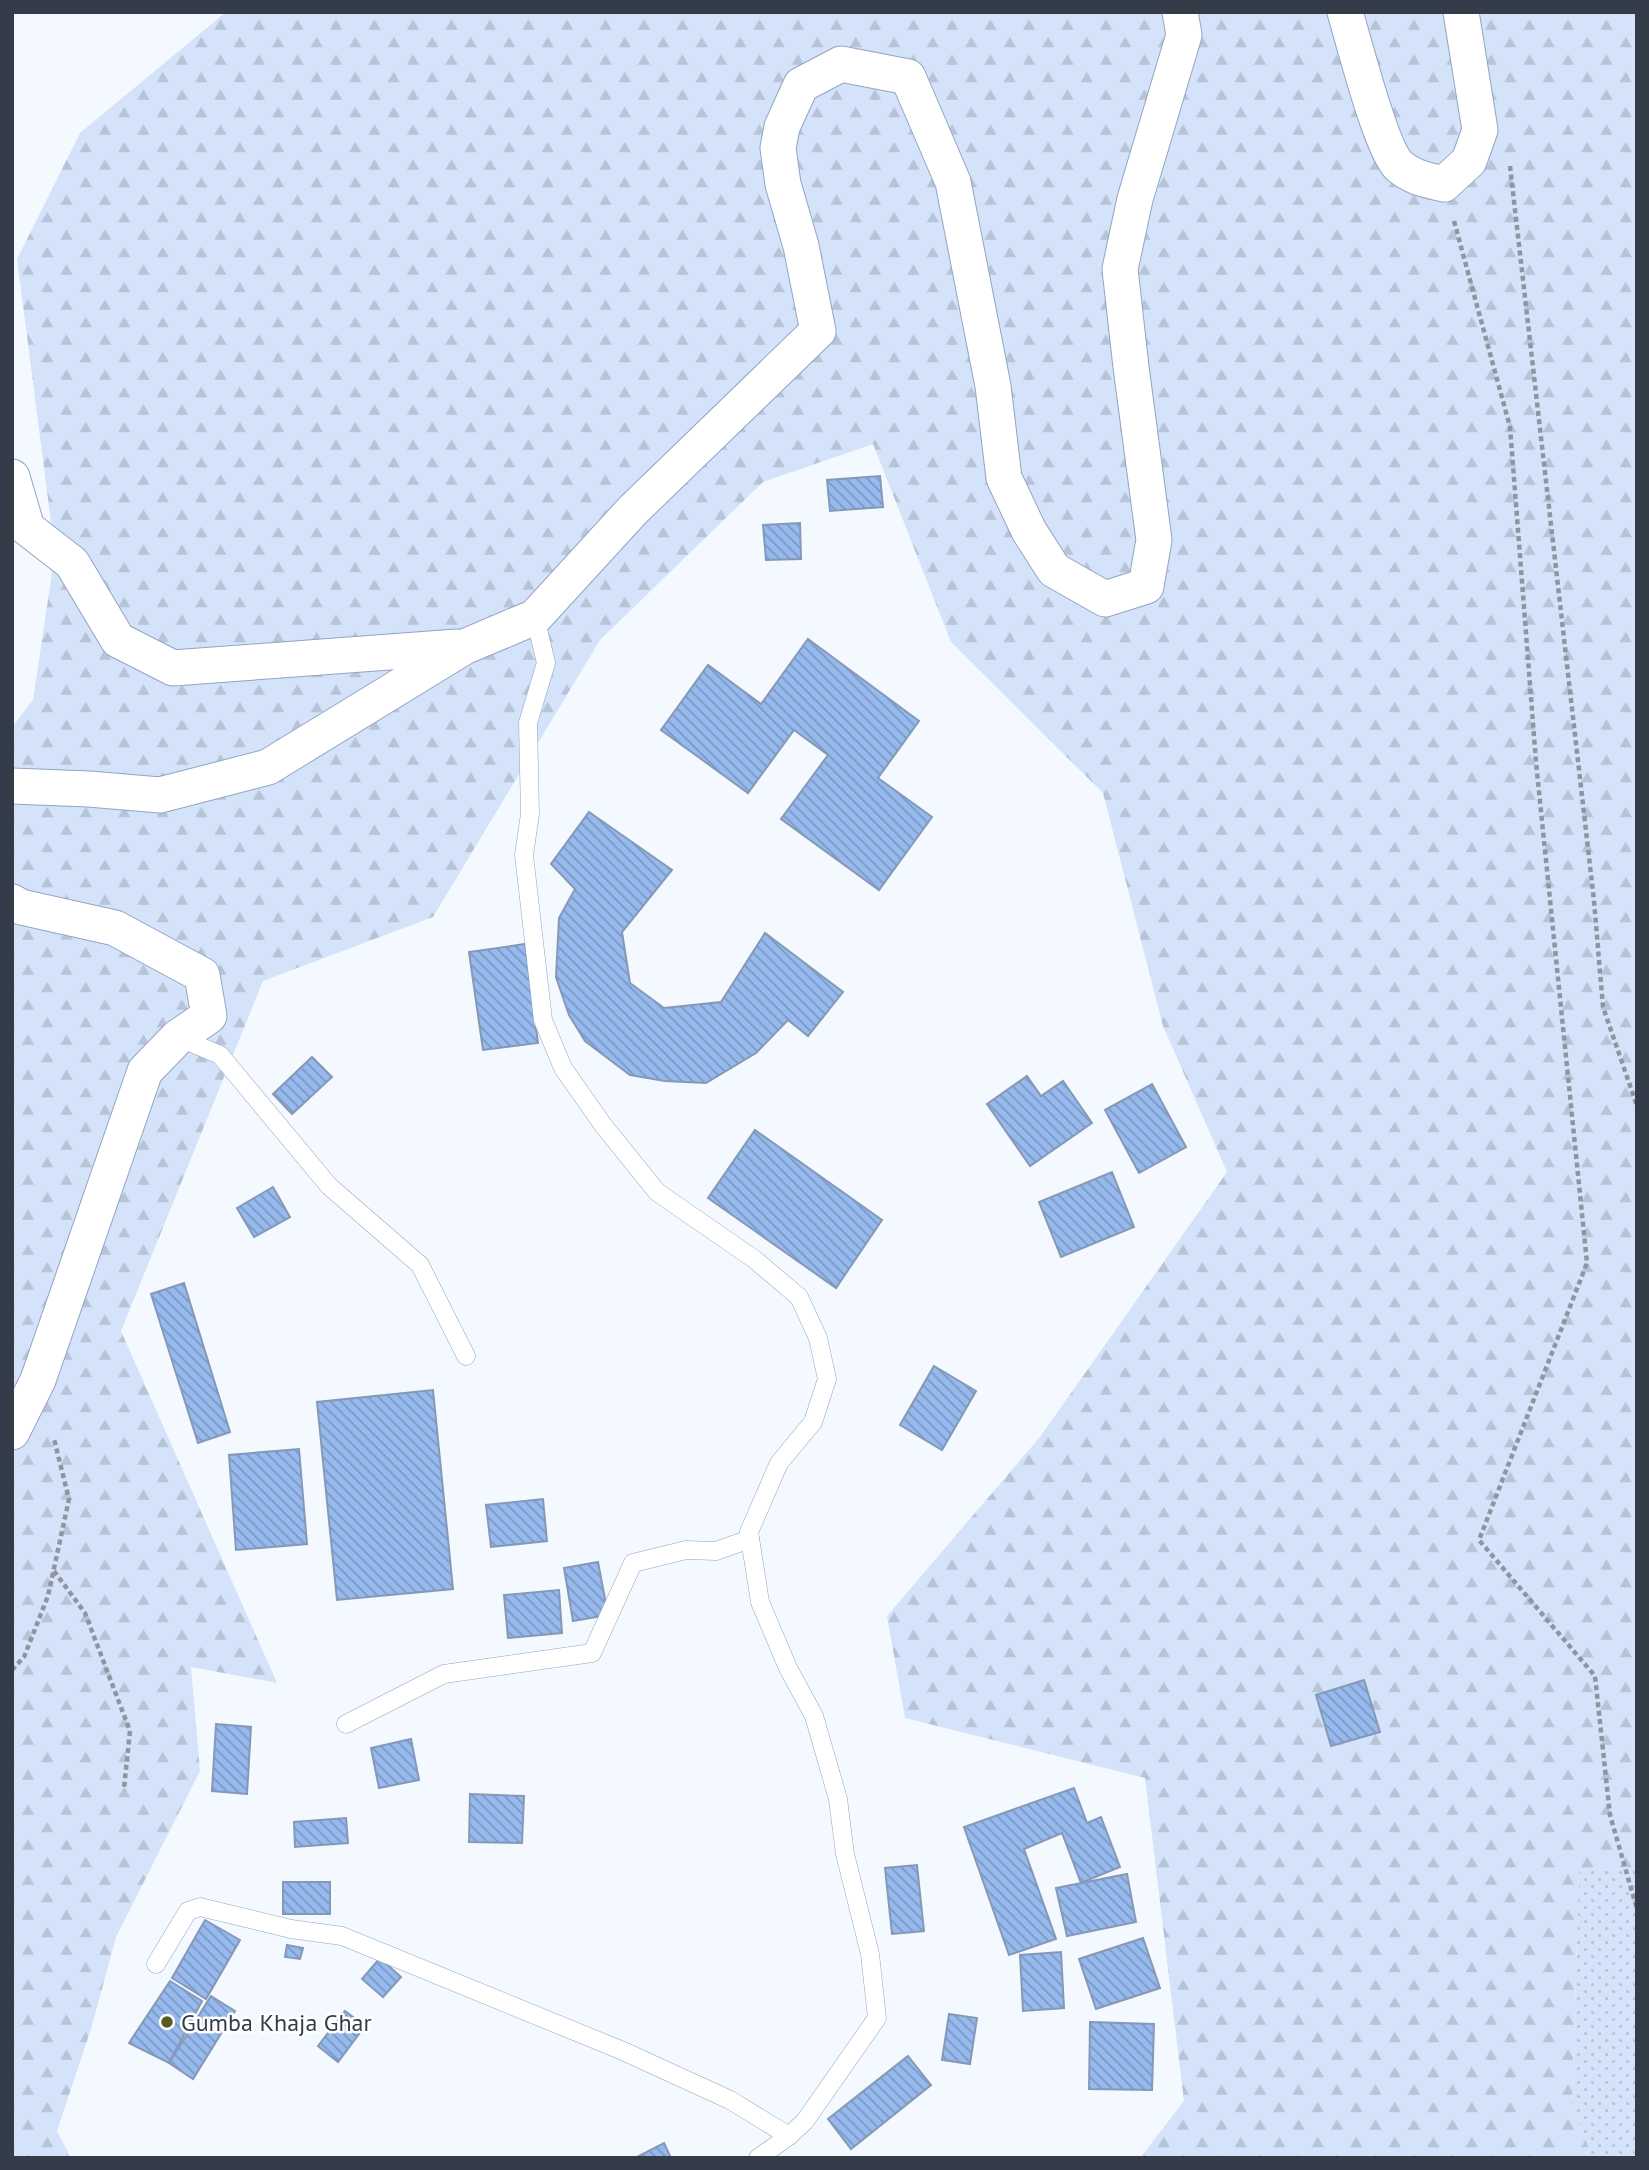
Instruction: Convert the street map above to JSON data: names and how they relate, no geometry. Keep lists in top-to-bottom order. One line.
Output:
{"places":["Gumba Khaja Ghar"]}
